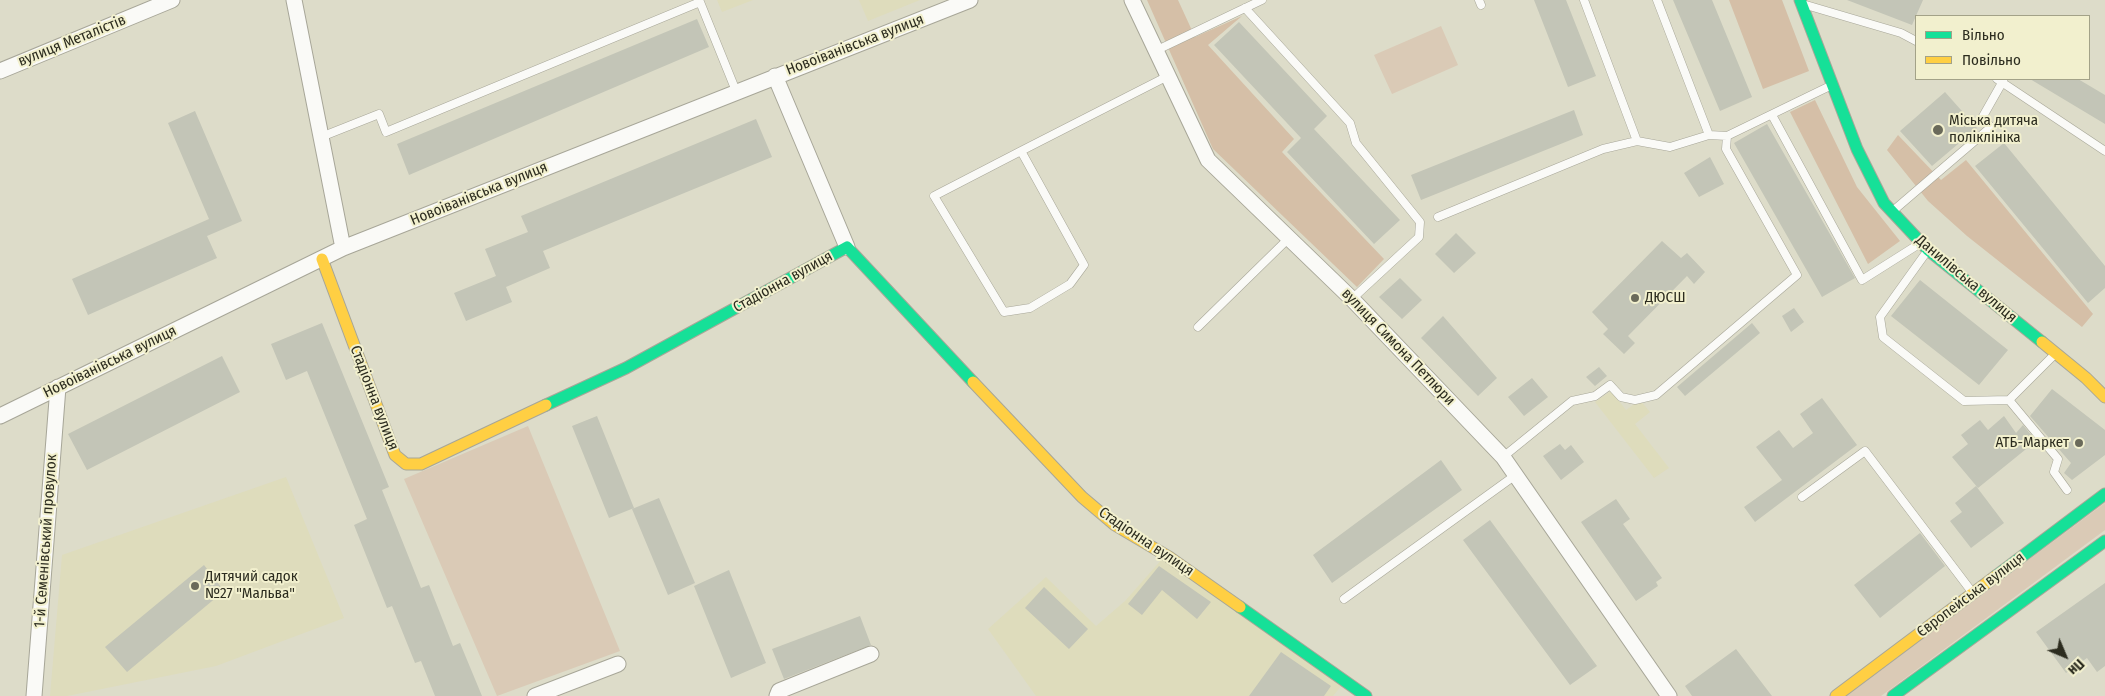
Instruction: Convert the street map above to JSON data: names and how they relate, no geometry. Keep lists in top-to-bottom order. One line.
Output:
{"streets":{"street":["вулиця Металістів","Новоіванівська вулиця","Данилівська вулиця","Стадіонна вулиця","вулиця Симона Петлюри","1-й Семенівський провулок","Європейська вулиця"]},"crossings":[["Новоіванівська вулиця","Стадіонна вулиця"],["Новоіванівська вулиця","1-й Семенівський провулок"]],"places":["Міська дитяча поліклініка","ДЮСШ","АТБ-Маркет","Дитячий садок №27 \"Мальва\""],"legend":["Вільно","Повільно"],"north":"bottom right"}
